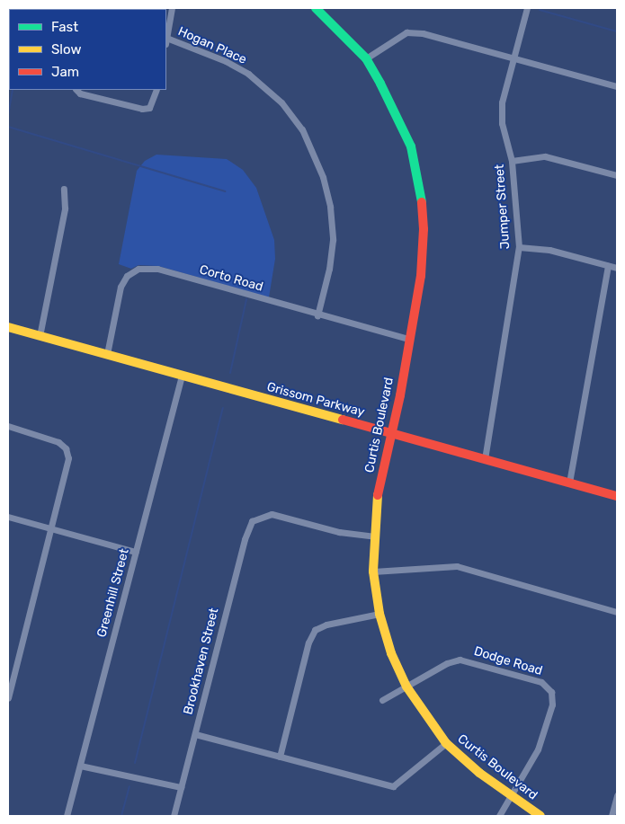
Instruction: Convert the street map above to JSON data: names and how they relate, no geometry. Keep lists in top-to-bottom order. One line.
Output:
{"streets":{"street":["Hogan Place","Jumper Street","Corto Road","Grissom Parkway","Curtis Boulevard","Greenhill Street","Brookhaven Street","Dodge Road"]},"crossings":[["Hogan Place","Corto Road"],["Jumper Street","Grissom Parkway"],["Corto Road","Grissom Parkway"],["Corto Road","Curtis Boulevard"],["Grissom Parkway","Curtis Boulevard"],["Grissom Parkway","Greenhill Street"],["Curtis Boulevard","Brookhaven Street"],["Curtis Boulevard","Dodge Road"]],"legend":["Fast","Slow","Jam"]}
